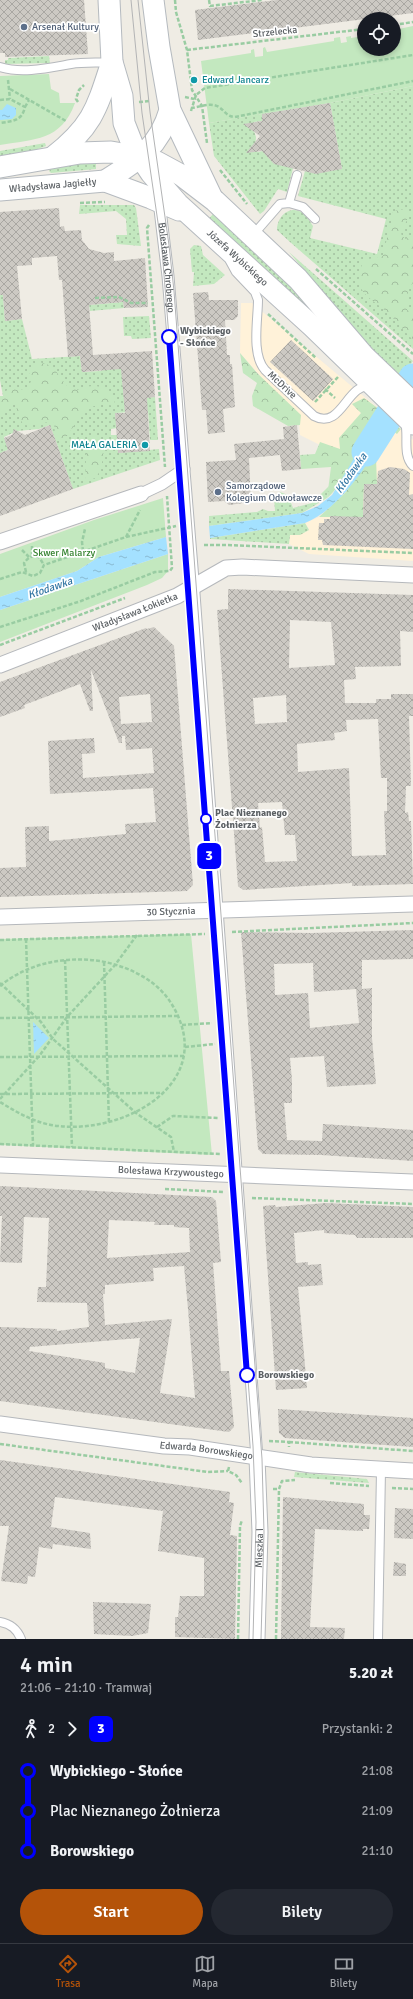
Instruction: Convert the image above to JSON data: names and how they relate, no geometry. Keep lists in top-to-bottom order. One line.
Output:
{"streets":{"main road":["Władysława Jagiełły","Józefa Wybickiego"],"street":["Bolesława Chrobrego","Władysława Łokietka","30 Stycznia","Bolesława Krzywoustego","Edwarda Borowskiego","Mieszka I"],"lane":["McDrive"],"path":["Strzelecka"]},"crossings":[["Józefa Wybickiego","McDrive"],["Bolesława Chrobrego","Władysława Łokietka"],["Bolesława Chrobrego","30 Stycznia"],["Bolesława Chrobrego","Bolesława Krzywoustego"],["Bolesława Chrobrego","Edwarda Borowskiego"],["Bolesława Chrobrego","Mieszka I"],["Edwarda Borowskiego","Mieszka I"]],"water":["Kłodawka"],"parks":["Skwer Malarzy"],"places":["Arsenał Kultury","Edward Jancarz","Wybickiego - Słońce","MAŁA GALERIA","Samorządowe Kolegium Odwoławcze","Plac Nieznanego Żołnierza","Borowskiego"],"lines":["tram line 3"],"page":{"on_map":"3","heading":["4 min","21:06 – 21:10 · Tramwaj","5.20 zł"],"legs":["2","3","Przystanki: 2"],"list":[{"name":"Wybickiego - Słońce","value":"21:08"},{"name":"Plac Nieznanego Żołnierza","value":"21:09"},{"name":"Borowskiego","value":"21:10"}],"buttons":["Start","Bilety"],"tabs":["Trasa","Mapa","Bilety"]}}
